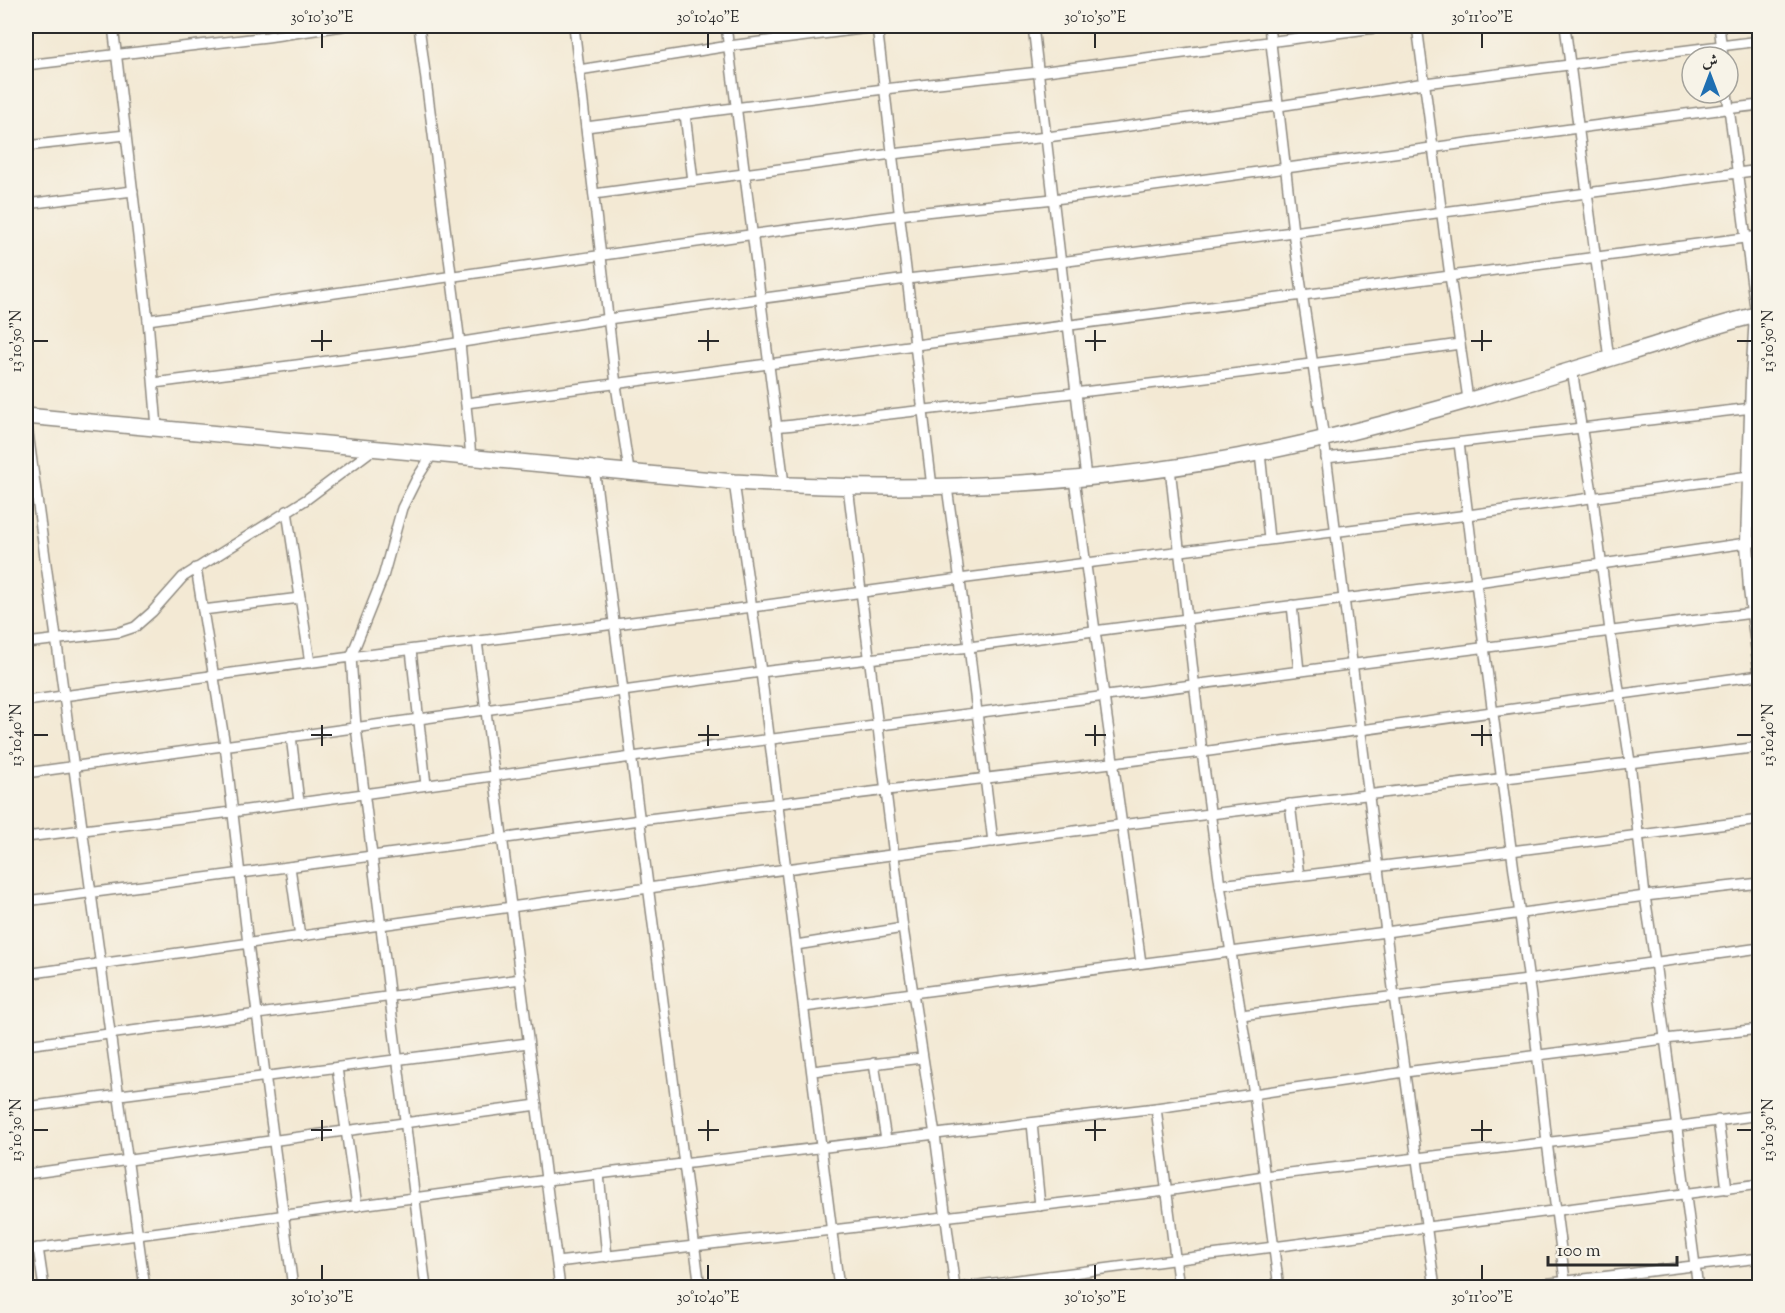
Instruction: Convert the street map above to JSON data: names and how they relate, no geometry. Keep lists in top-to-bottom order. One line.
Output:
{"scale_bar":"100 m","north":"top","coordinates":["30°10'30\"E","30°10'40\"E","30°10'50\"E","30°11'00\"E","13°10'50\"N","13°10'40\"N","13°10'30\"N"]}
